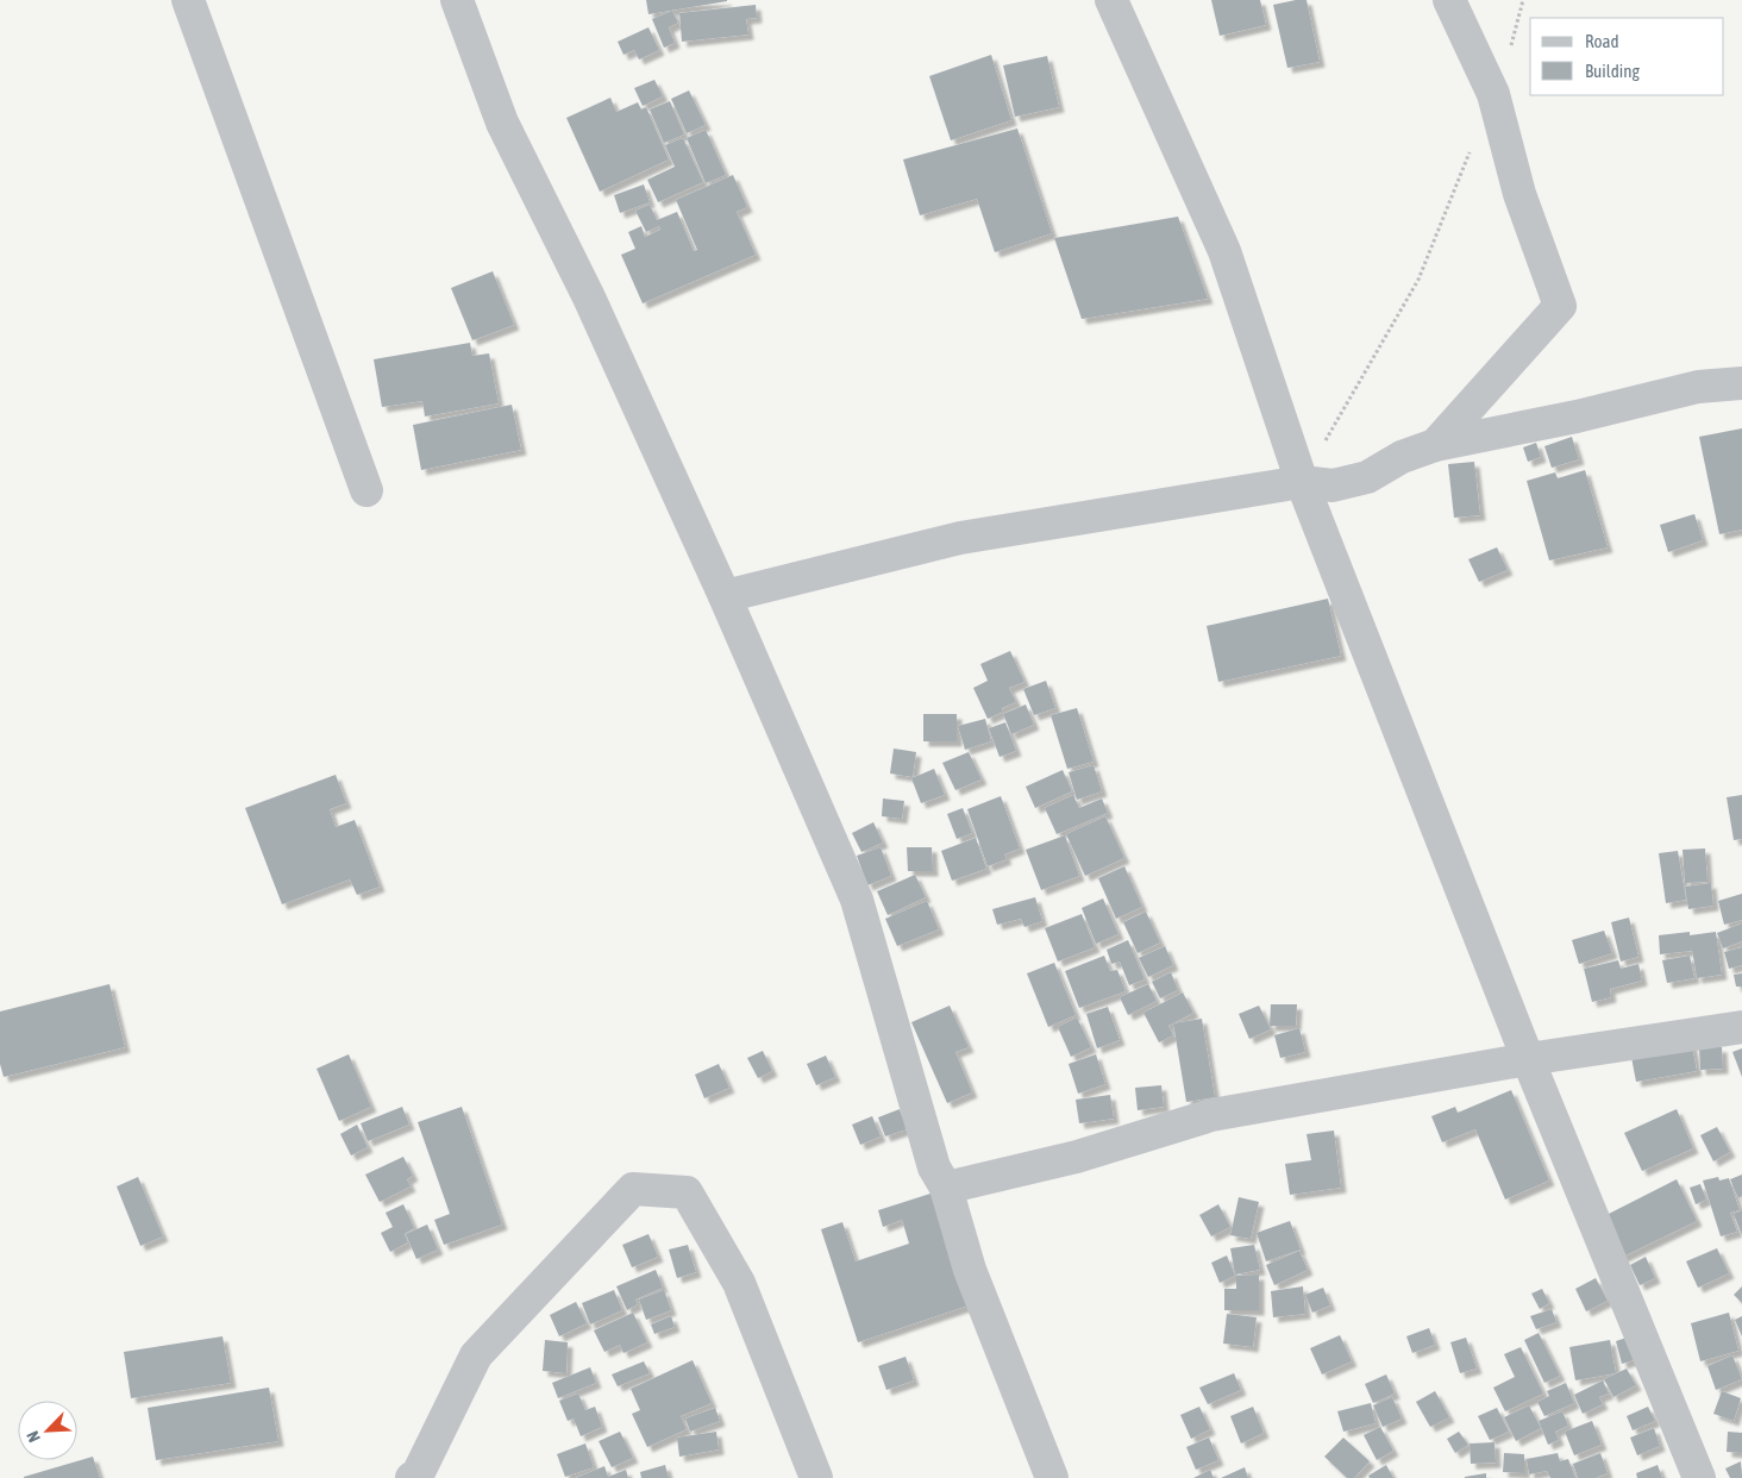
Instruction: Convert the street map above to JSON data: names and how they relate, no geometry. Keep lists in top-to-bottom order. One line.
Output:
{"legend":["Road","Building"],"north":"bottom left"}
